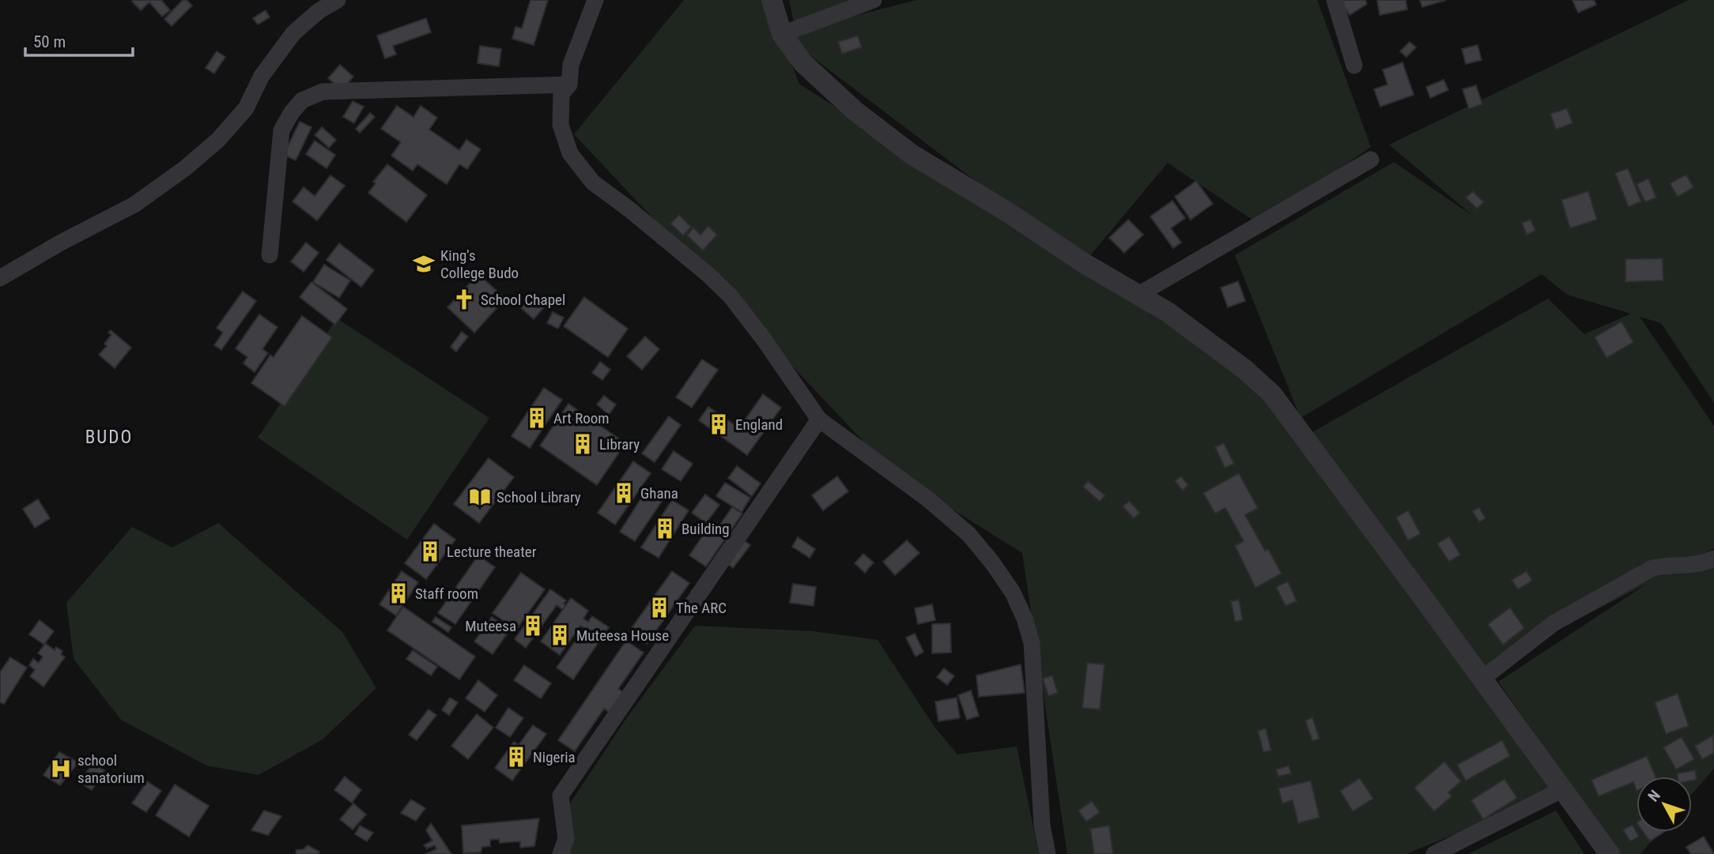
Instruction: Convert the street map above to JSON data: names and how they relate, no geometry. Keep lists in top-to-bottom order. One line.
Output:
{"districts":["BUDO"],"places":{"school or university":["King's College Budo"],"church":["School Chapel"],"building":["Art Room","England","Library","Ghana","Building","Lecture theater","Staff room","The ARC","Muteesa","Muteesa House","Nigeria"],"library":["School Library"],"hospital":["school sanatorium"]},"scale_bar":"50 m","north":"top left"}
